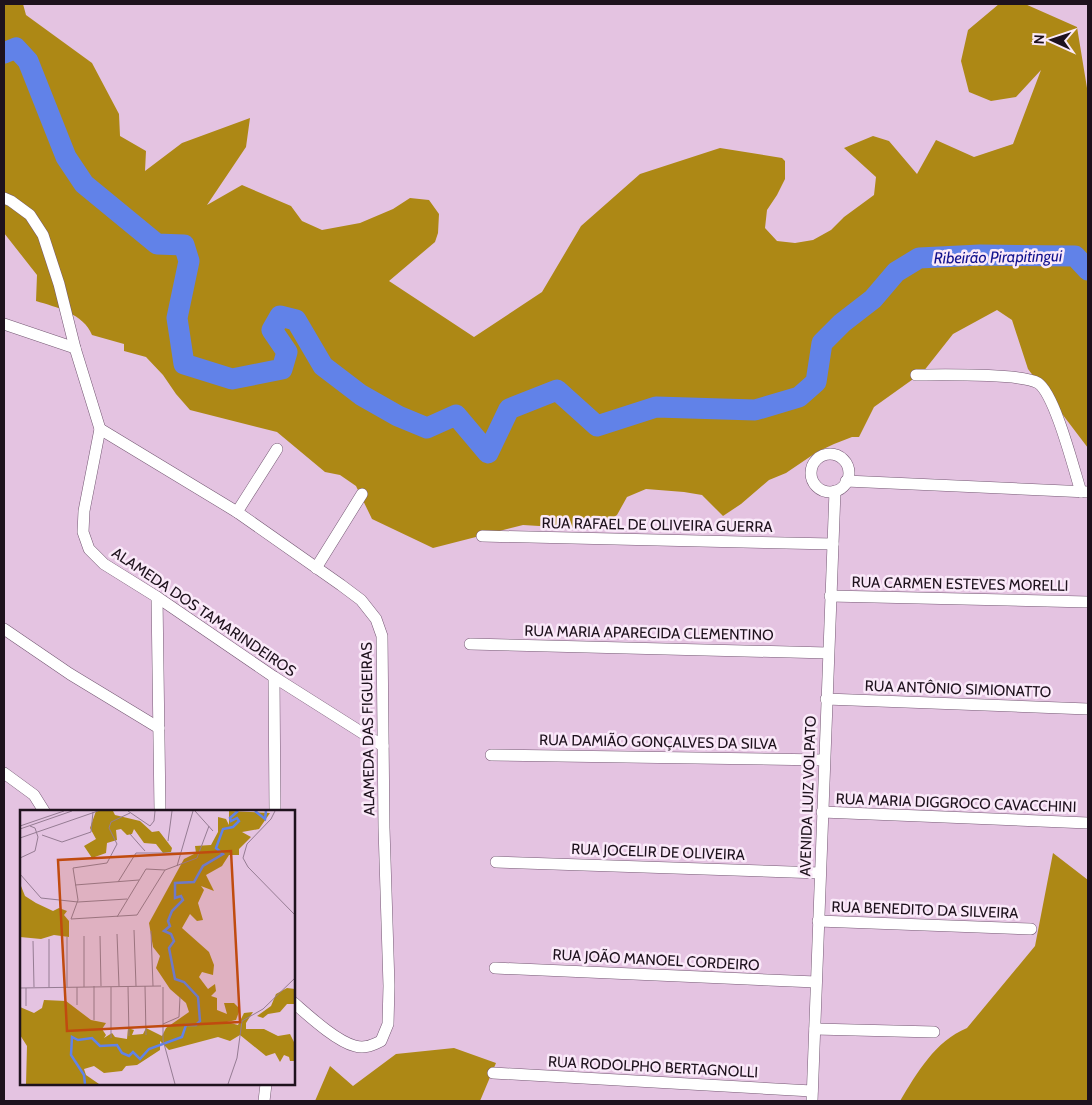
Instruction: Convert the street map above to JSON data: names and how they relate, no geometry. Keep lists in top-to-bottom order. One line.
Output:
{"streets":{"street":["RUA RAFAEL DE OLIVEIRA GUERRA","RUA CARMEN ESTEVES MORELLI","ALAMEDA DOS TAMARINDEIROS","RUA MARIA APARECIDA CLEMENTINO","RUA ANTÔNIO SIMIONATTO","ALAMEDA DAS FIGUEIRAS","RUA DAMIÃO GONÇALVES DA SILVA","AVENIDA LUIZ VOLPATO","RUA MARIA DIGGROCO CAVACCHINI","RUA JOCELIR DE OLIVEIRA","RUA BENEDITO DA SILVEIRA","RUA JOÃO MANOEL CORDEIRO","RUA RODOLPHO BERTAGNOLLI"]},"crossings":[["RUA RAFAEL DE OLIVEIRA GUERRA","AVENIDA LUIZ VOLPATO"],["RUA CARMEN ESTEVES MORELLI","AVENIDA LUIZ VOLPATO"],["ALAMEDA DOS TAMARINDEIROS","ALAMEDA DAS FIGUEIRAS"],["RUA MARIA APARECIDA CLEMENTINO","AVENIDA LUIZ VOLPATO"],["RUA ANTÔNIO SIMIONATTO","AVENIDA LUIZ VOLPATO"],["RUA DAMIÃO GONÇALVES DA SILVA","AVENIDA LUIZ VOLPATO"],["AVENIDA LUIZ VOLPATO","RUA MARIA DIGGROCO CAVACCHINI"],["AVENIDA LUIZ VOLPATO","RUA JOCELIR DE OLIVEIRA"],["AVENIDA LUIZ VOLPATO","RUA BENEDITO DA SILVEIRA"],["AVENIDA LUIZ VOLPATO","RUA JOÃO MANOEL CORDEIRO"],["AVENIDA LUIZ VOLPATO","RUA RODOLPHO BERTAGNOLLI"]],"water":["Ribeirão Pirapitingui"],"north":"left"}
